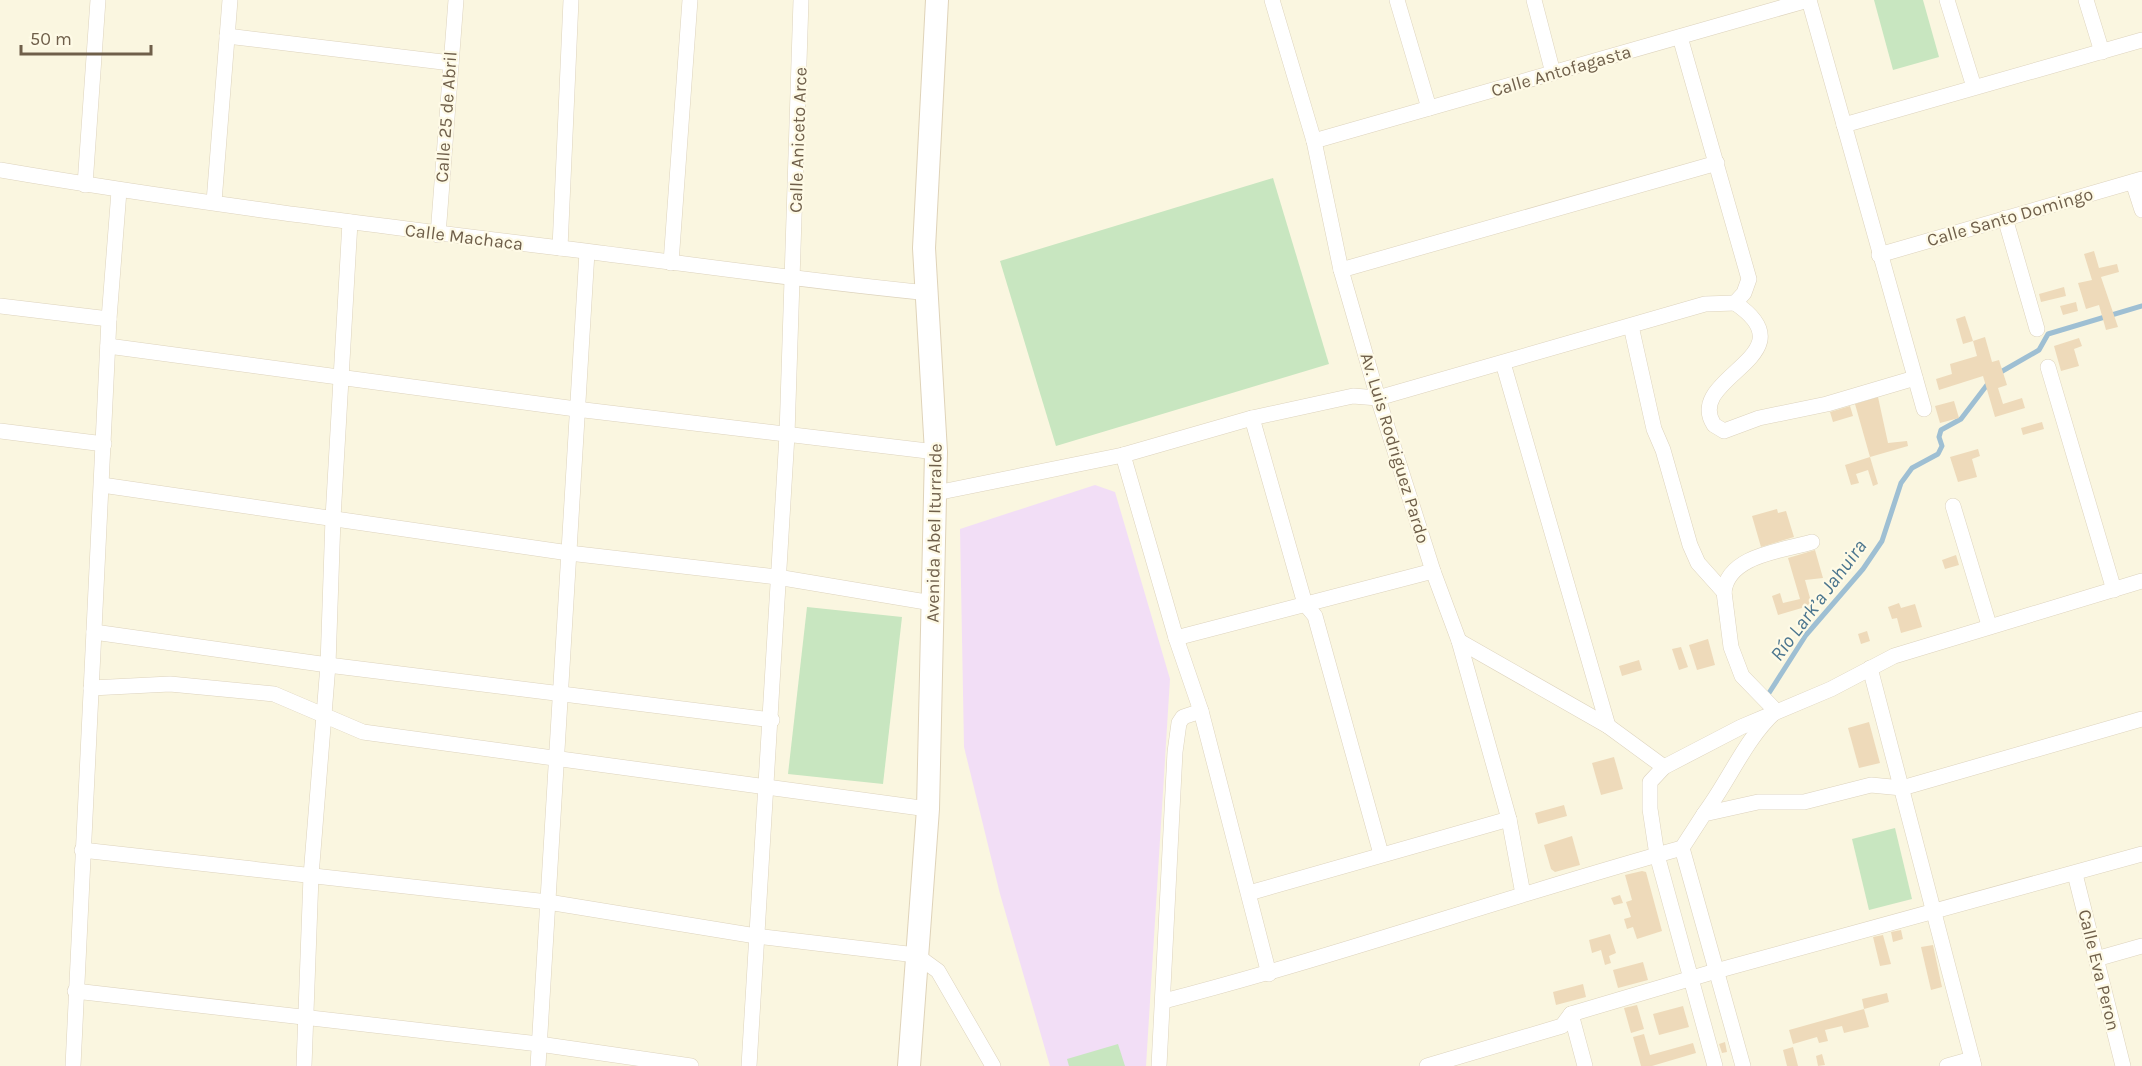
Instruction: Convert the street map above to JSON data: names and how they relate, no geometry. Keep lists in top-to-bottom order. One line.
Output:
{"streets":{"street":["Calle Antofagasta","Calle 25 de Abril","Calle Aniceto Arce","Calle Santo Domingo","Calle Machaca","Av. Luis Rodriguez Pardo","Avenida Abel Iturralde","Calle Eva Peron"]},"crossings":[["Calle Antofagasta","Av. Luis Rodriguez Pardo"],["Calle 25 de Abril","Calle Machaca"],["Calle Aniceto Arce","Calle Machaca"],["Calle Machaca","Avenida Abel Iturralde"]],"water":["Río Lark’a Jahuira"],"scale_bar":"50 m"}
